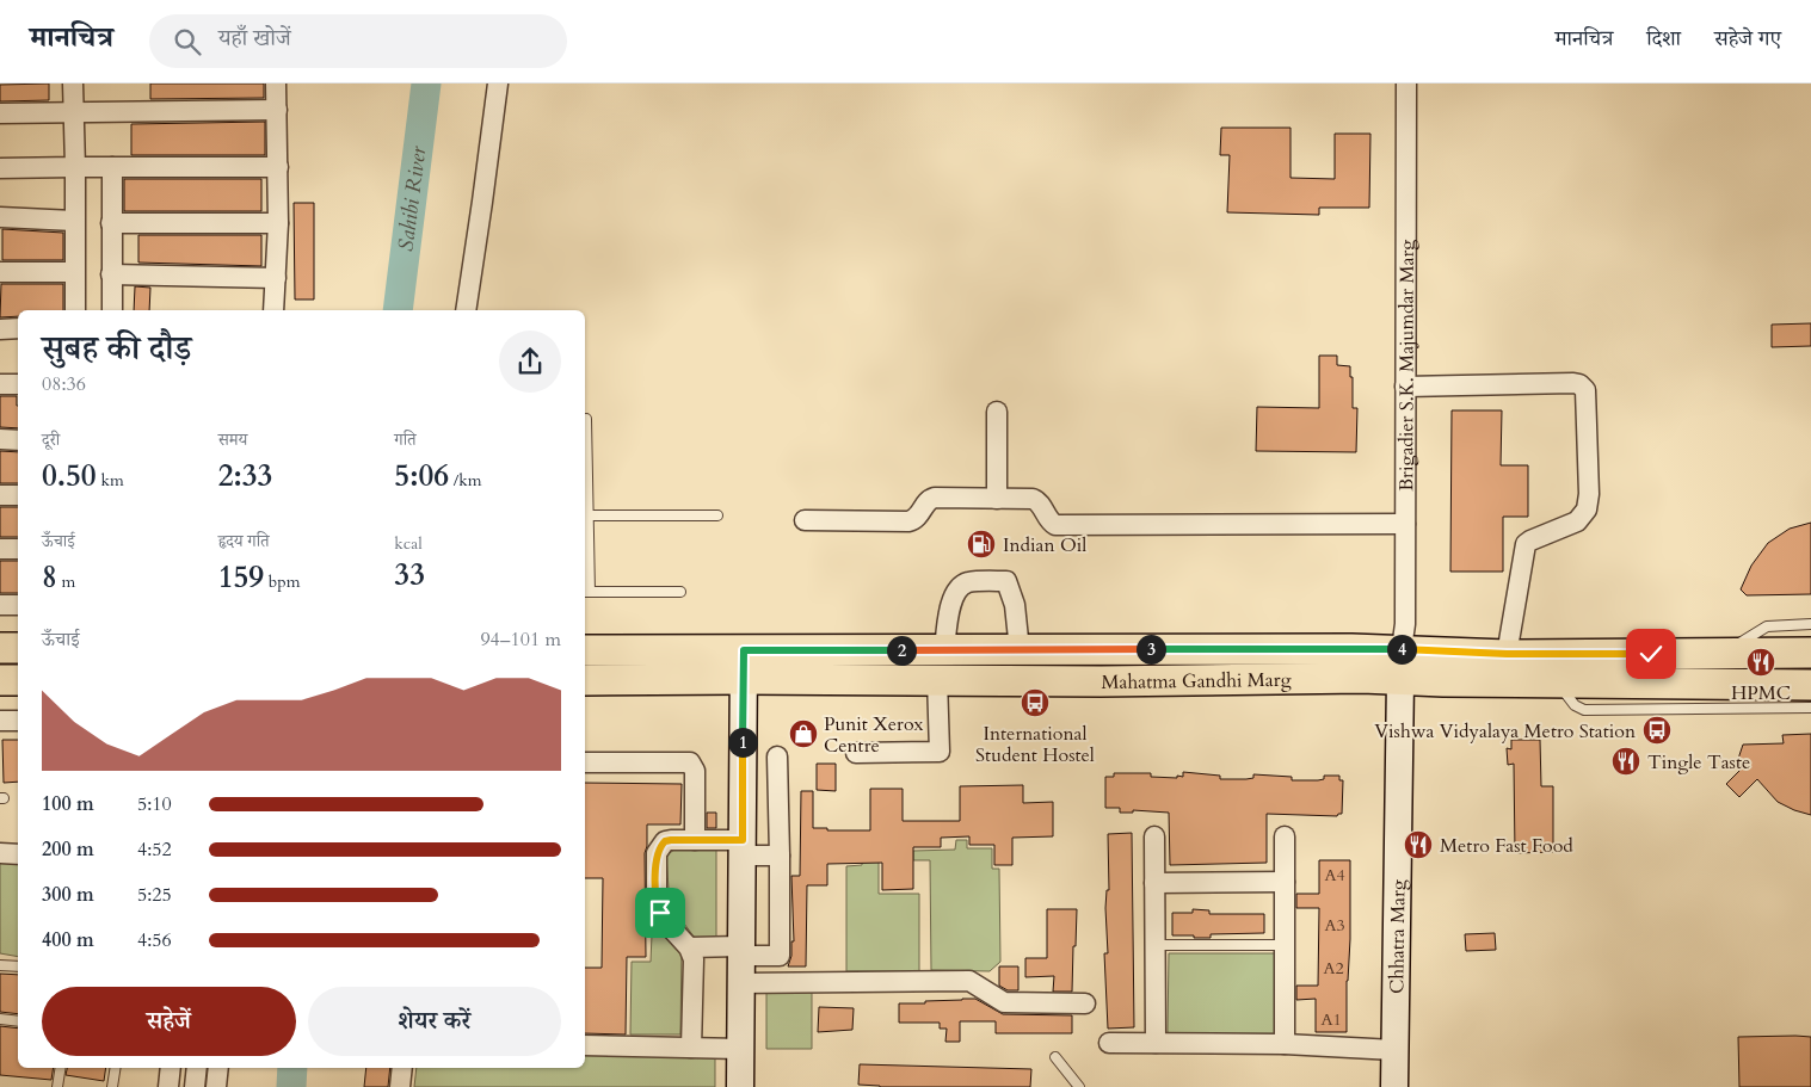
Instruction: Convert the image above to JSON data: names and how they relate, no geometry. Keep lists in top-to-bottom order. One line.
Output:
{"streets":{"main road":["Mahatma Gandhi Marg"],"street":["Brigadier S.K. Majumdar Marg","Chhatra Marg"]},"crossings":[["Brigadier S.K. Majumdar Marg","Mahatma Gandhi Marg"],["Brigadier S.K. Majumdar Marg","Chhatra Marg"],["Mahatma Gandhi Marg","Chhatra Marg"]],"water":["Sahibi River"],"places":{"fuel station":["Indian Oil"],"restaurant":["HPMC","Tingle Taste","Metro Fast Food"],"bus stop":["International Student Hostel","Vishwa Vidyalaya Metro Station"],"shop":["Punit Xerox Centre"]},"house_numbers":["A4","A3","A2","A1"],"page":{"header":"मानचित्र","search":"यहाँ खोजें","nav":["मानचित्र","दिशा","सहेजे गए"],"heading":["सुबह की दौड़","08:36"],"stats":[["दूरी","0.50 km"],["समय","2:33"],["गति","5:06 /km"],["ऊँचाई","8 m"],["हृदय गति","159 bpm"],["kcal","33"]],"chart":["ऊँचाई","94–101 m"],"pins":["3","4","2","1"],"list":[{"name":"100 m","note":"5:10"},{"name":"200 m","note":"4:52"},{"name":"300 m","note":"5:25"},{"name":"400 m","note":"4:56"}],"buttons":["सहेजें","शेयर करें"]}}
